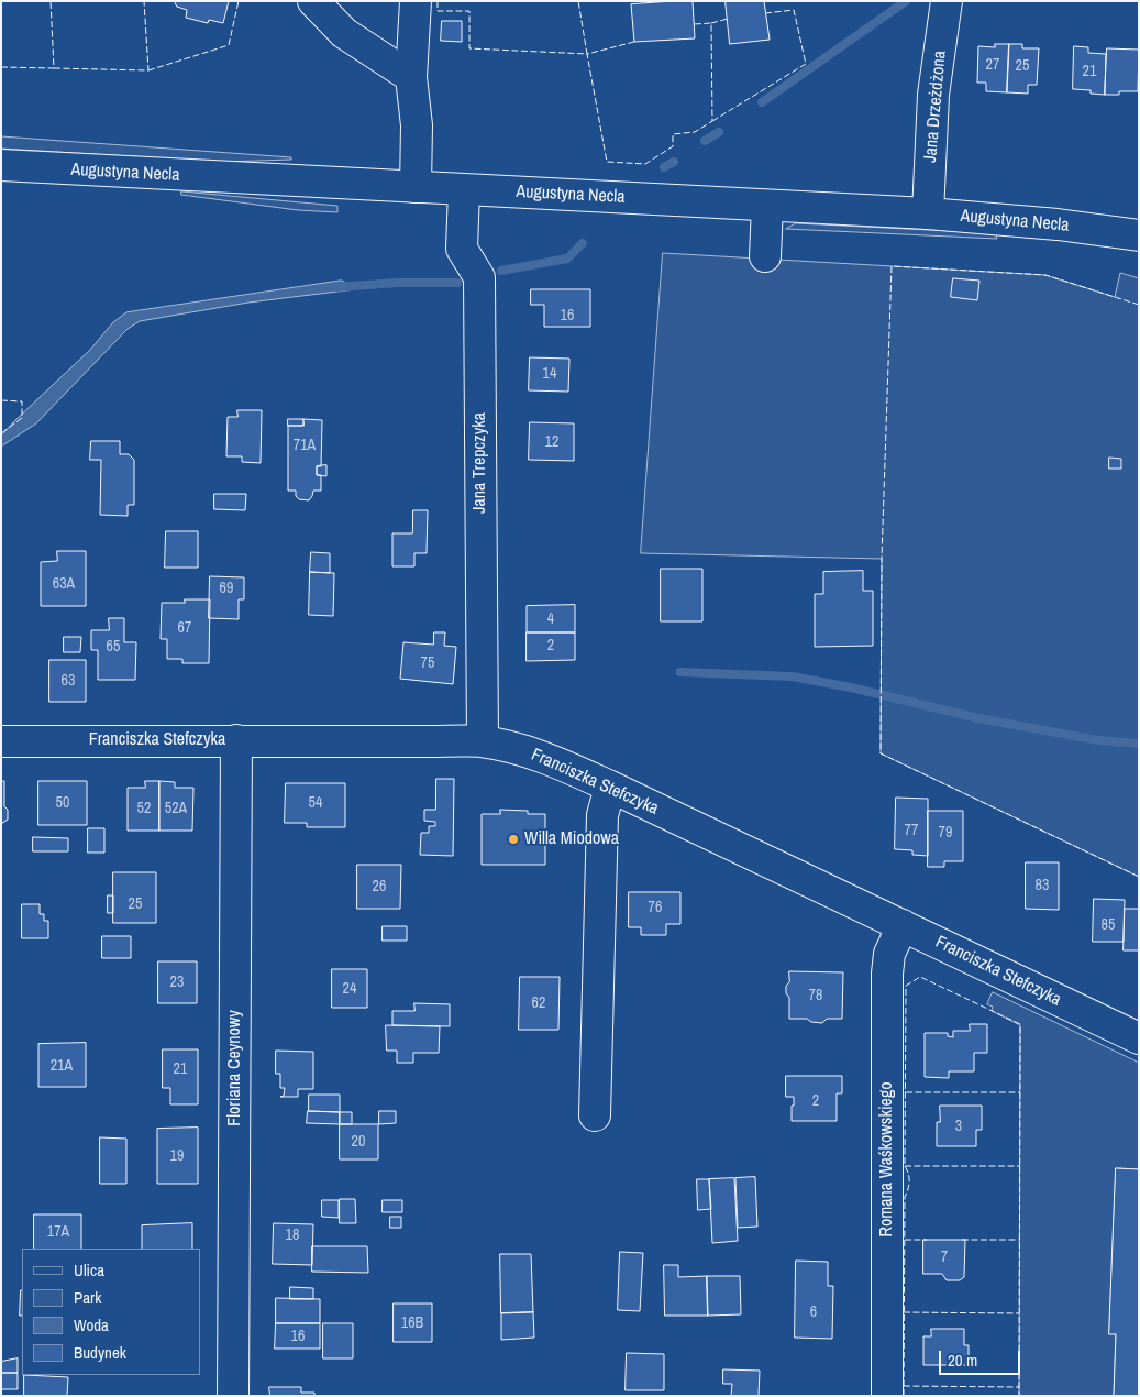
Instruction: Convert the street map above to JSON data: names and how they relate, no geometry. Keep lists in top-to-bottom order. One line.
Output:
{"streets":{"street":["Jana Drzeżdżona","Augustyna Necla","Jana Trepczyka","Franciszka Stefczyka","Floriana Ceynowy","Romana Waśkowskiego"]},"crossings":[["Jana Drzeżdżona","Augustyna Necla"],["Augustyna Necla","Jana Trepczyka"],["Jana Trepczyka","Franciszka Stefczyka"],["Franciszka Stefczyka","Floriana Ceynowy"],["Franciszka Stefczyka","Romana Waśkowskiego"]],"places":["Willa Miodowa"],"house_numbers":["27","25","21","16","14","12","71A","63A","69","4","67","2","65","75","63","50","54","52","52A","77","79","83","26","25","76","85","23","24","78","62","21A","21","2","3","20","19","17A","18","7","6","16B","16"],"legend":["Ulica","Park","Woda","Budynek"],"scale_bar":"20 m"}
